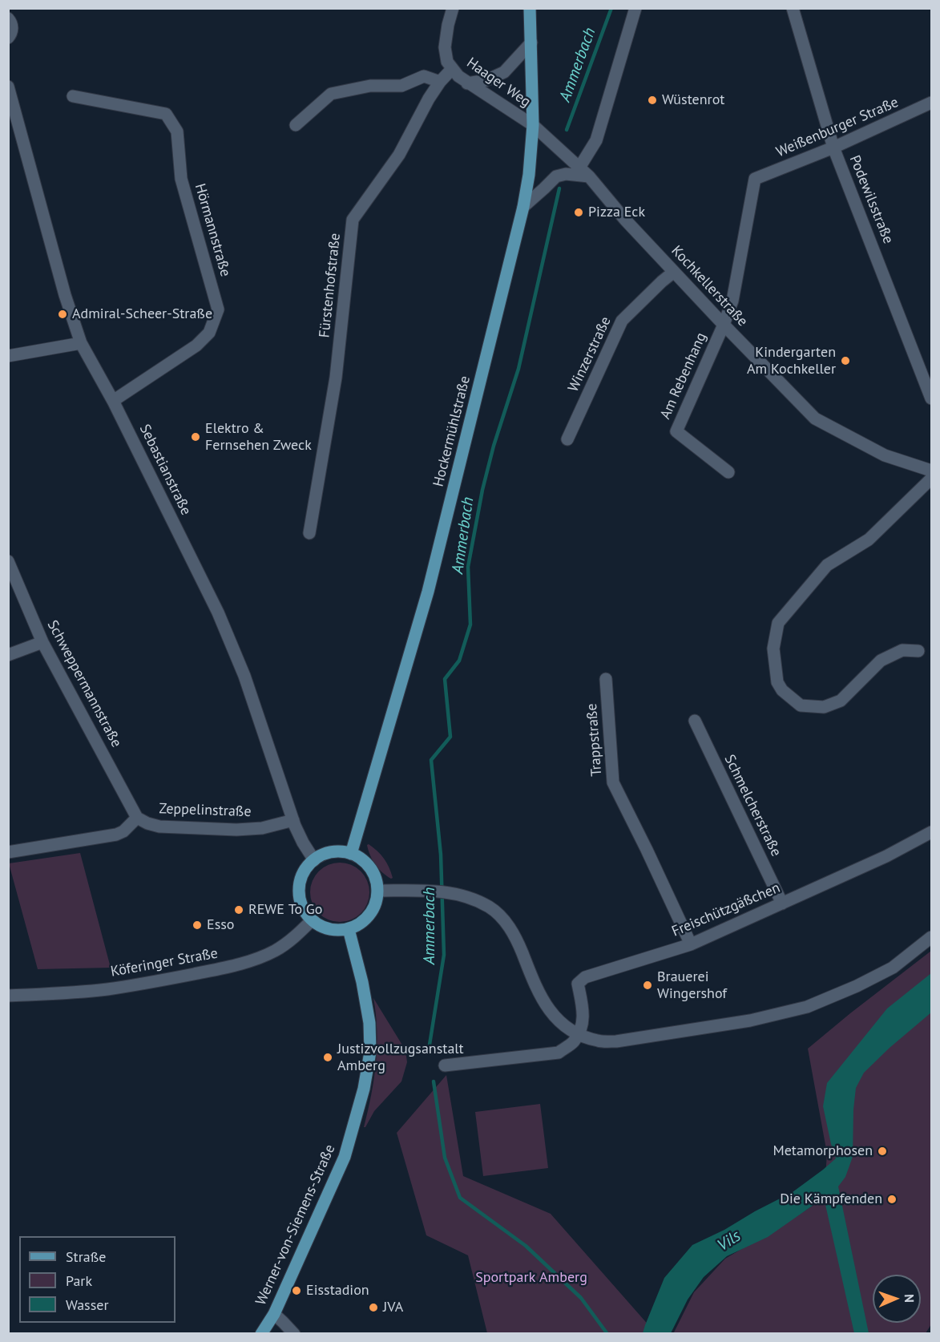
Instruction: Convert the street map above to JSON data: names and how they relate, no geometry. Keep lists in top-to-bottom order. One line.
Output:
{"streets":{"main road":["Hockermühlstraße","Werner-von-Siemens-Straße"],"street":["Haager Weg","Weißenburger Straße","Podewilsstraße","Hörmannstraße","Fürstenhofstraße","Kochkellerstraße","Winzerstraße","Am Rebenhang","Sebastianstraße","Schweppermannstraße","Trappstraße","Schmelcherstraße","Zeppelinstraße","Freischützgäßchen","Köferinger Straße"]},"crossings":[["Haager Weg","Fürstenhofstraße"],["Haager Weg","Kochkellerstraße"],["Haager Weg","Hockermühlstraße"],["Weißenburger Straße","Podewilsstraße"],["Weißenburger Straße","Kochkellerstraße"],["Weißenburger Straße","Am Rebenhang"],["Hörmannstraße","Sebastianstraße"],["Kochkellerstraße","Winzerstraße"],["Kochkellerstraße","Am Rebenhang"],["Kochkellerstraße","Hockermühlstraße"],["Hockermühlstraße","Sebastianstraße"],["Hockermühlstraße","Köferinger Straße"],["Hockermühlstraße","Werner-von-Siemens-Straße"],["Sebastianstraße","Zeppelinstraße"],["Sebastianstraße","Köferinger Straße"],["Sebastianstraße","Werner-von-Siemens-Straße"],["Schweppermannstraße","Zeppelinstraße"],["Trappstraße","Freischützgäßchen"],["Schmelcherstraße","Freischützgäßchen"],["Köferinger Straße","Werner-von-Siemens-Straße"]],"water":["Ammerbach","Vils"],"parks":["Sportpark Amberg"],"places":["Wüstenrot","Pizza Eck","Admiral-Scheer-Straße","Kindergarten Am Kochkeller","Elektro & Fernsehen Zweck","REWE To Go","Esso","Brauerei Wingershof","Justizvollzugsanstalt Amberg","Metamorphosen","Die Kämpfenden","Eisstadion","JVA"],"legend":["Straße","Park","Wasser"],"north":"right"}
